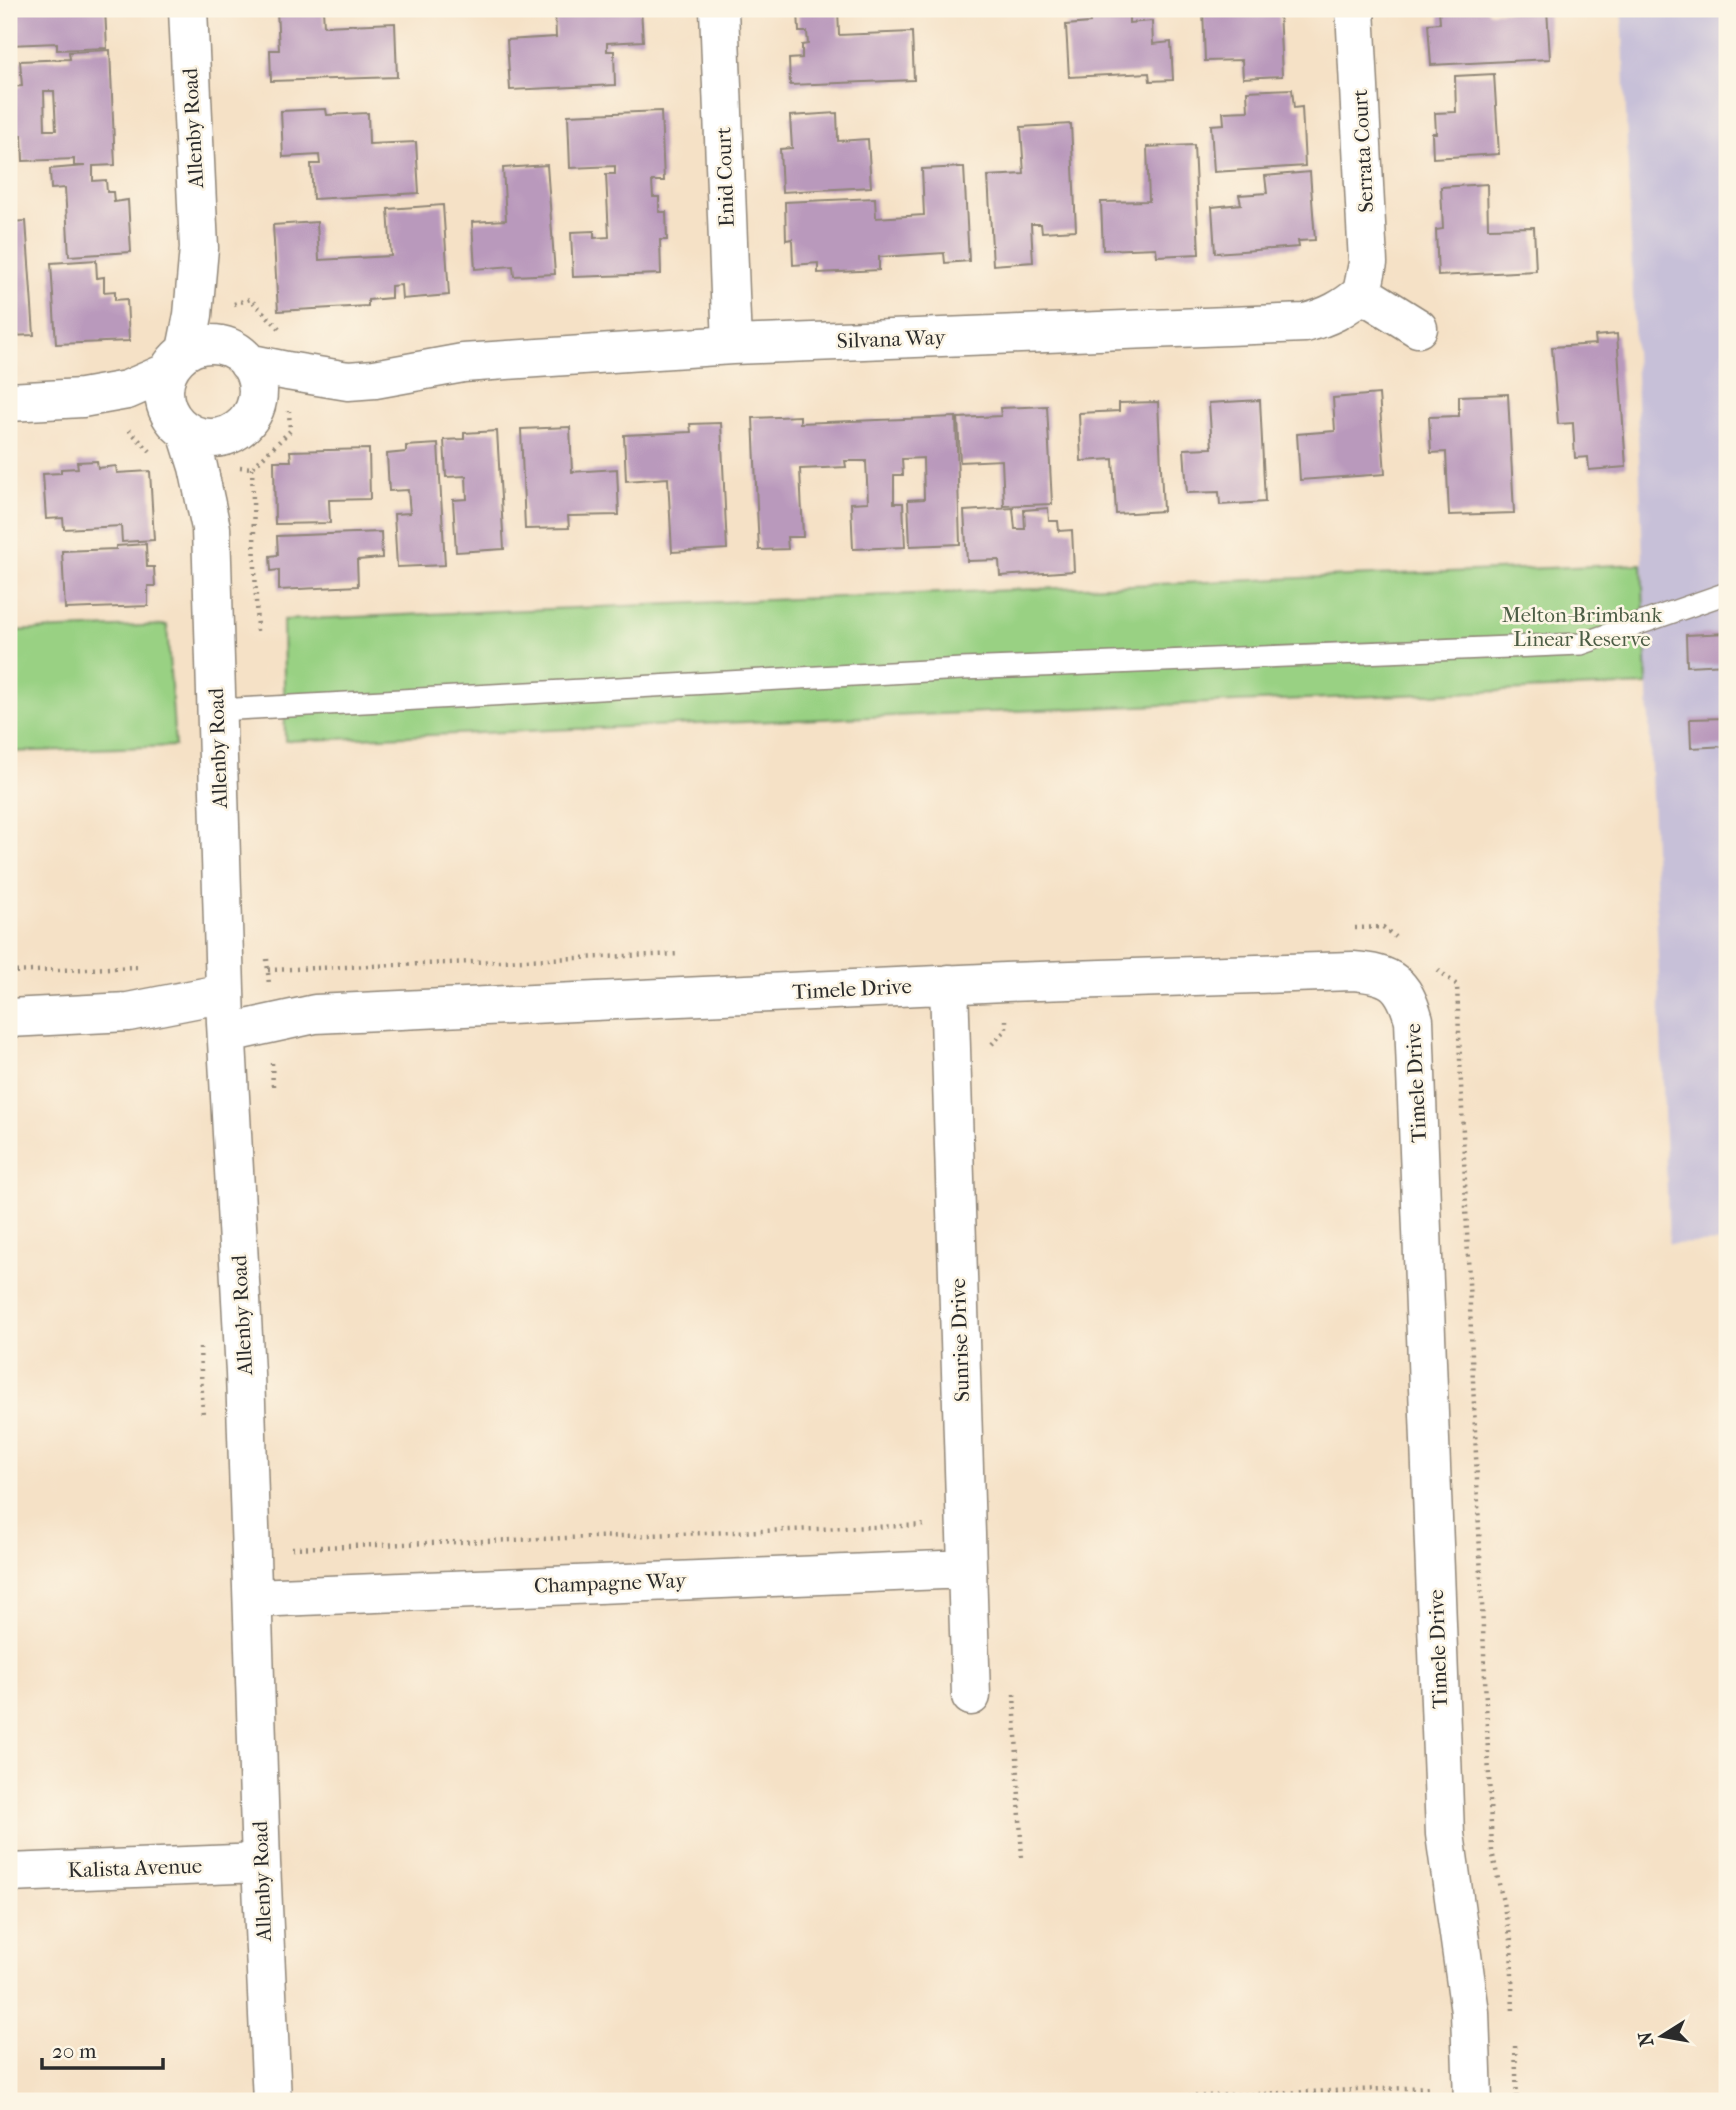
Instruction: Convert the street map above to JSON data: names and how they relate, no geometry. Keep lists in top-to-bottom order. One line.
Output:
{"streets":{"street":["Allenby Road","Serrata Court","Enid Court","Silvana Way","Timele Drive","Sunrise Drive","Champagne Way","Kalista Avenue"]},"crossings":[["Allenby Road","Silvana Way"],["Allenby Road","Timele Drive"],["Allenby Road","Champagne Way"],["Allenby Road","Kalista Avenue"],["Serrata Court","Silvana Way"],["Enid Court","Silvana Way"],["Timele Drive","Sunrise Drive"],["Sunrise Drive","Champagne Way"]],"parks":["Melton-Brimbank Linear Reserve"],"scale_bar":"20 m","north":"left"}
